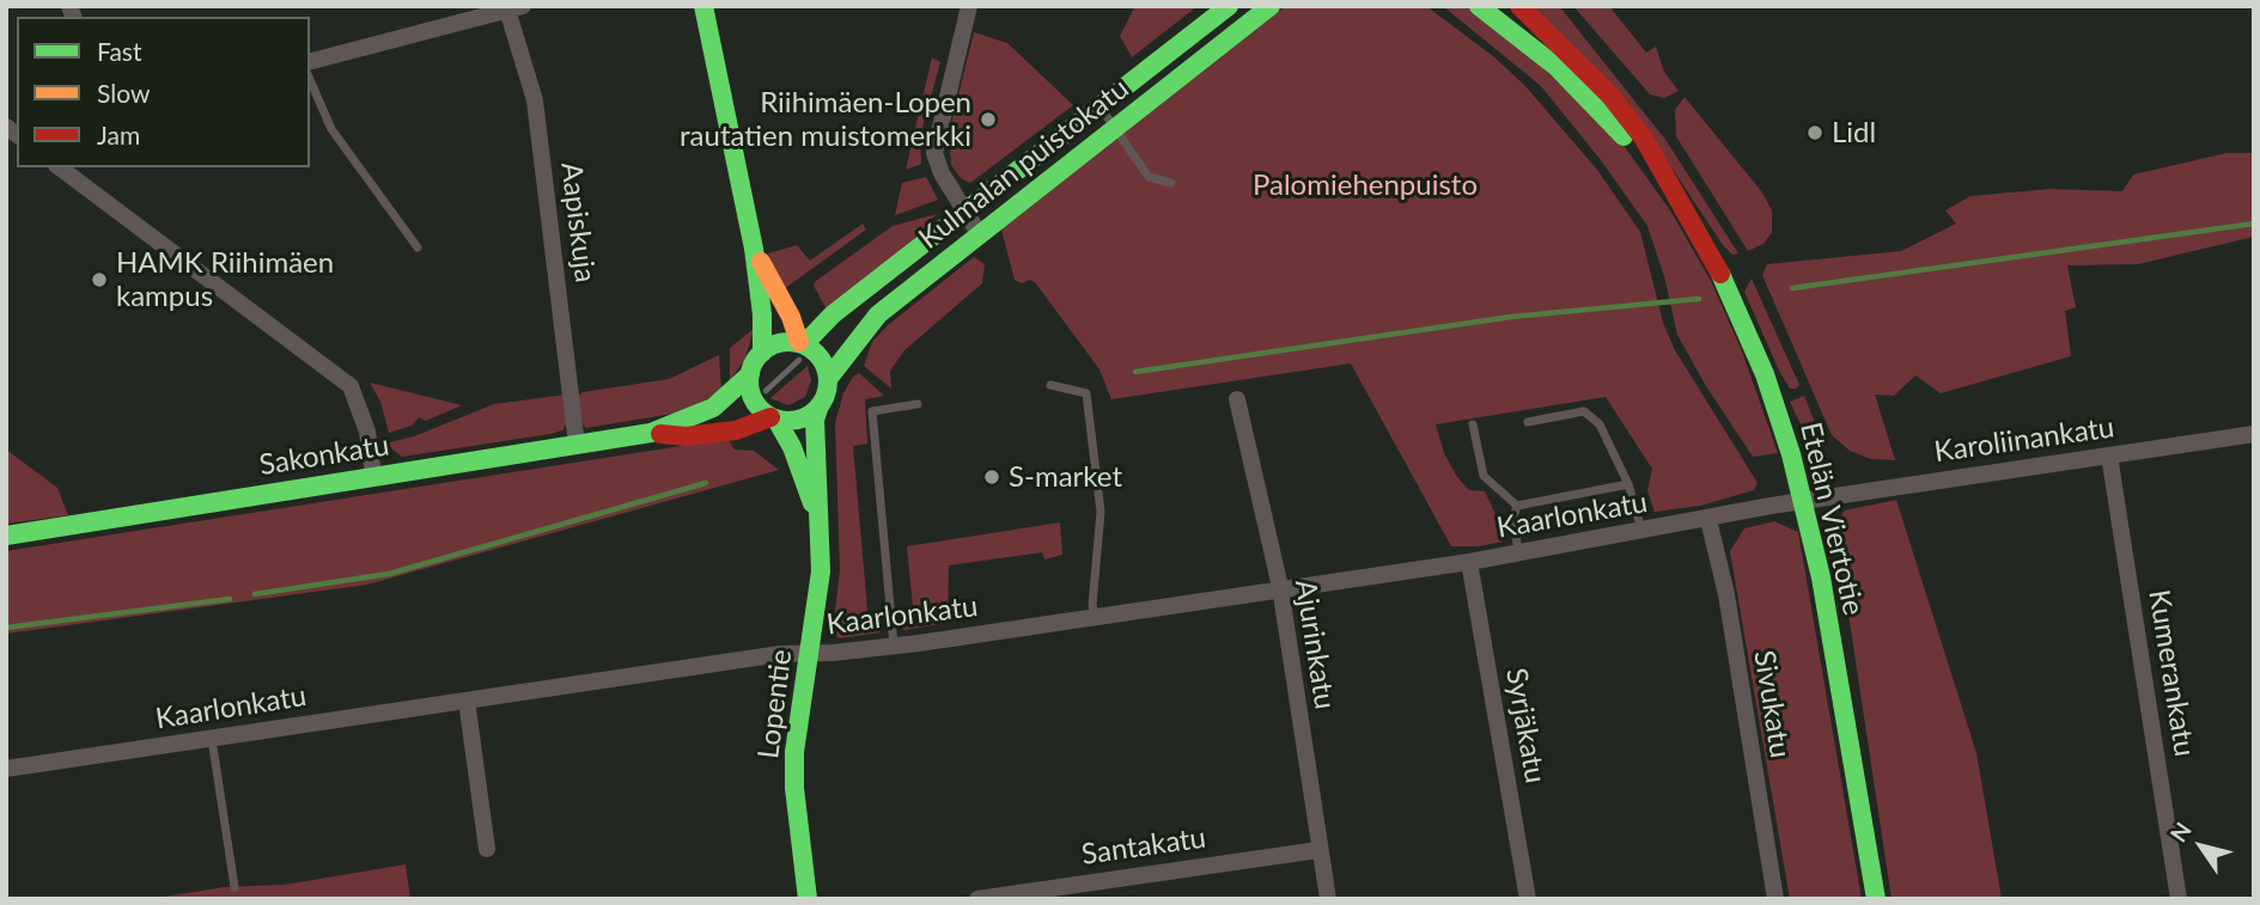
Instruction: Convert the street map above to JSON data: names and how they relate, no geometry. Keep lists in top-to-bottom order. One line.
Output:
{"streets":{"street":["Kulmalan puistokatu","Aapiskuja","Karoliinankatu","Sakonkatu","Kaarlonkatu","Etelän Viertotie","Ajurinkatu","Kumerankatu","Lopentie","Sivukatu","Syrjäkatu","Santakatu"]},"crossings":[["Kulmalan puistokatu","Sakonkatu"],["Kulmalan puistokatu","Lopentie"],["Aapiskuja","Sakonkatu"],["Karoliinankatu","Kaarlonkatu"],["Karoliinankatu","Etelän Viertotie"],["Karoliinankatu","Kumerankatu"],["Sakonkatu","Lopentie"],["Kaarlonkatu","Etelän Viertotie"],["Kaarlonkatu","Ajurinkatu"],["Kaarlonkatu","Lopentie"],["Kaarlonkatu","Sivukatu"],["Kaarlonkatu","Syrjäkatu"],["Ajurinkatu","Santakatu"]],"parks":["Palomiehenpuisto"],"places":["Riihimäen-Lopen rautatien muistomerkki","Lidl","HAMK Riihimäen kampus","S-market"],"legend":["Fast","Slow","Jam"],"north":"top left"}
